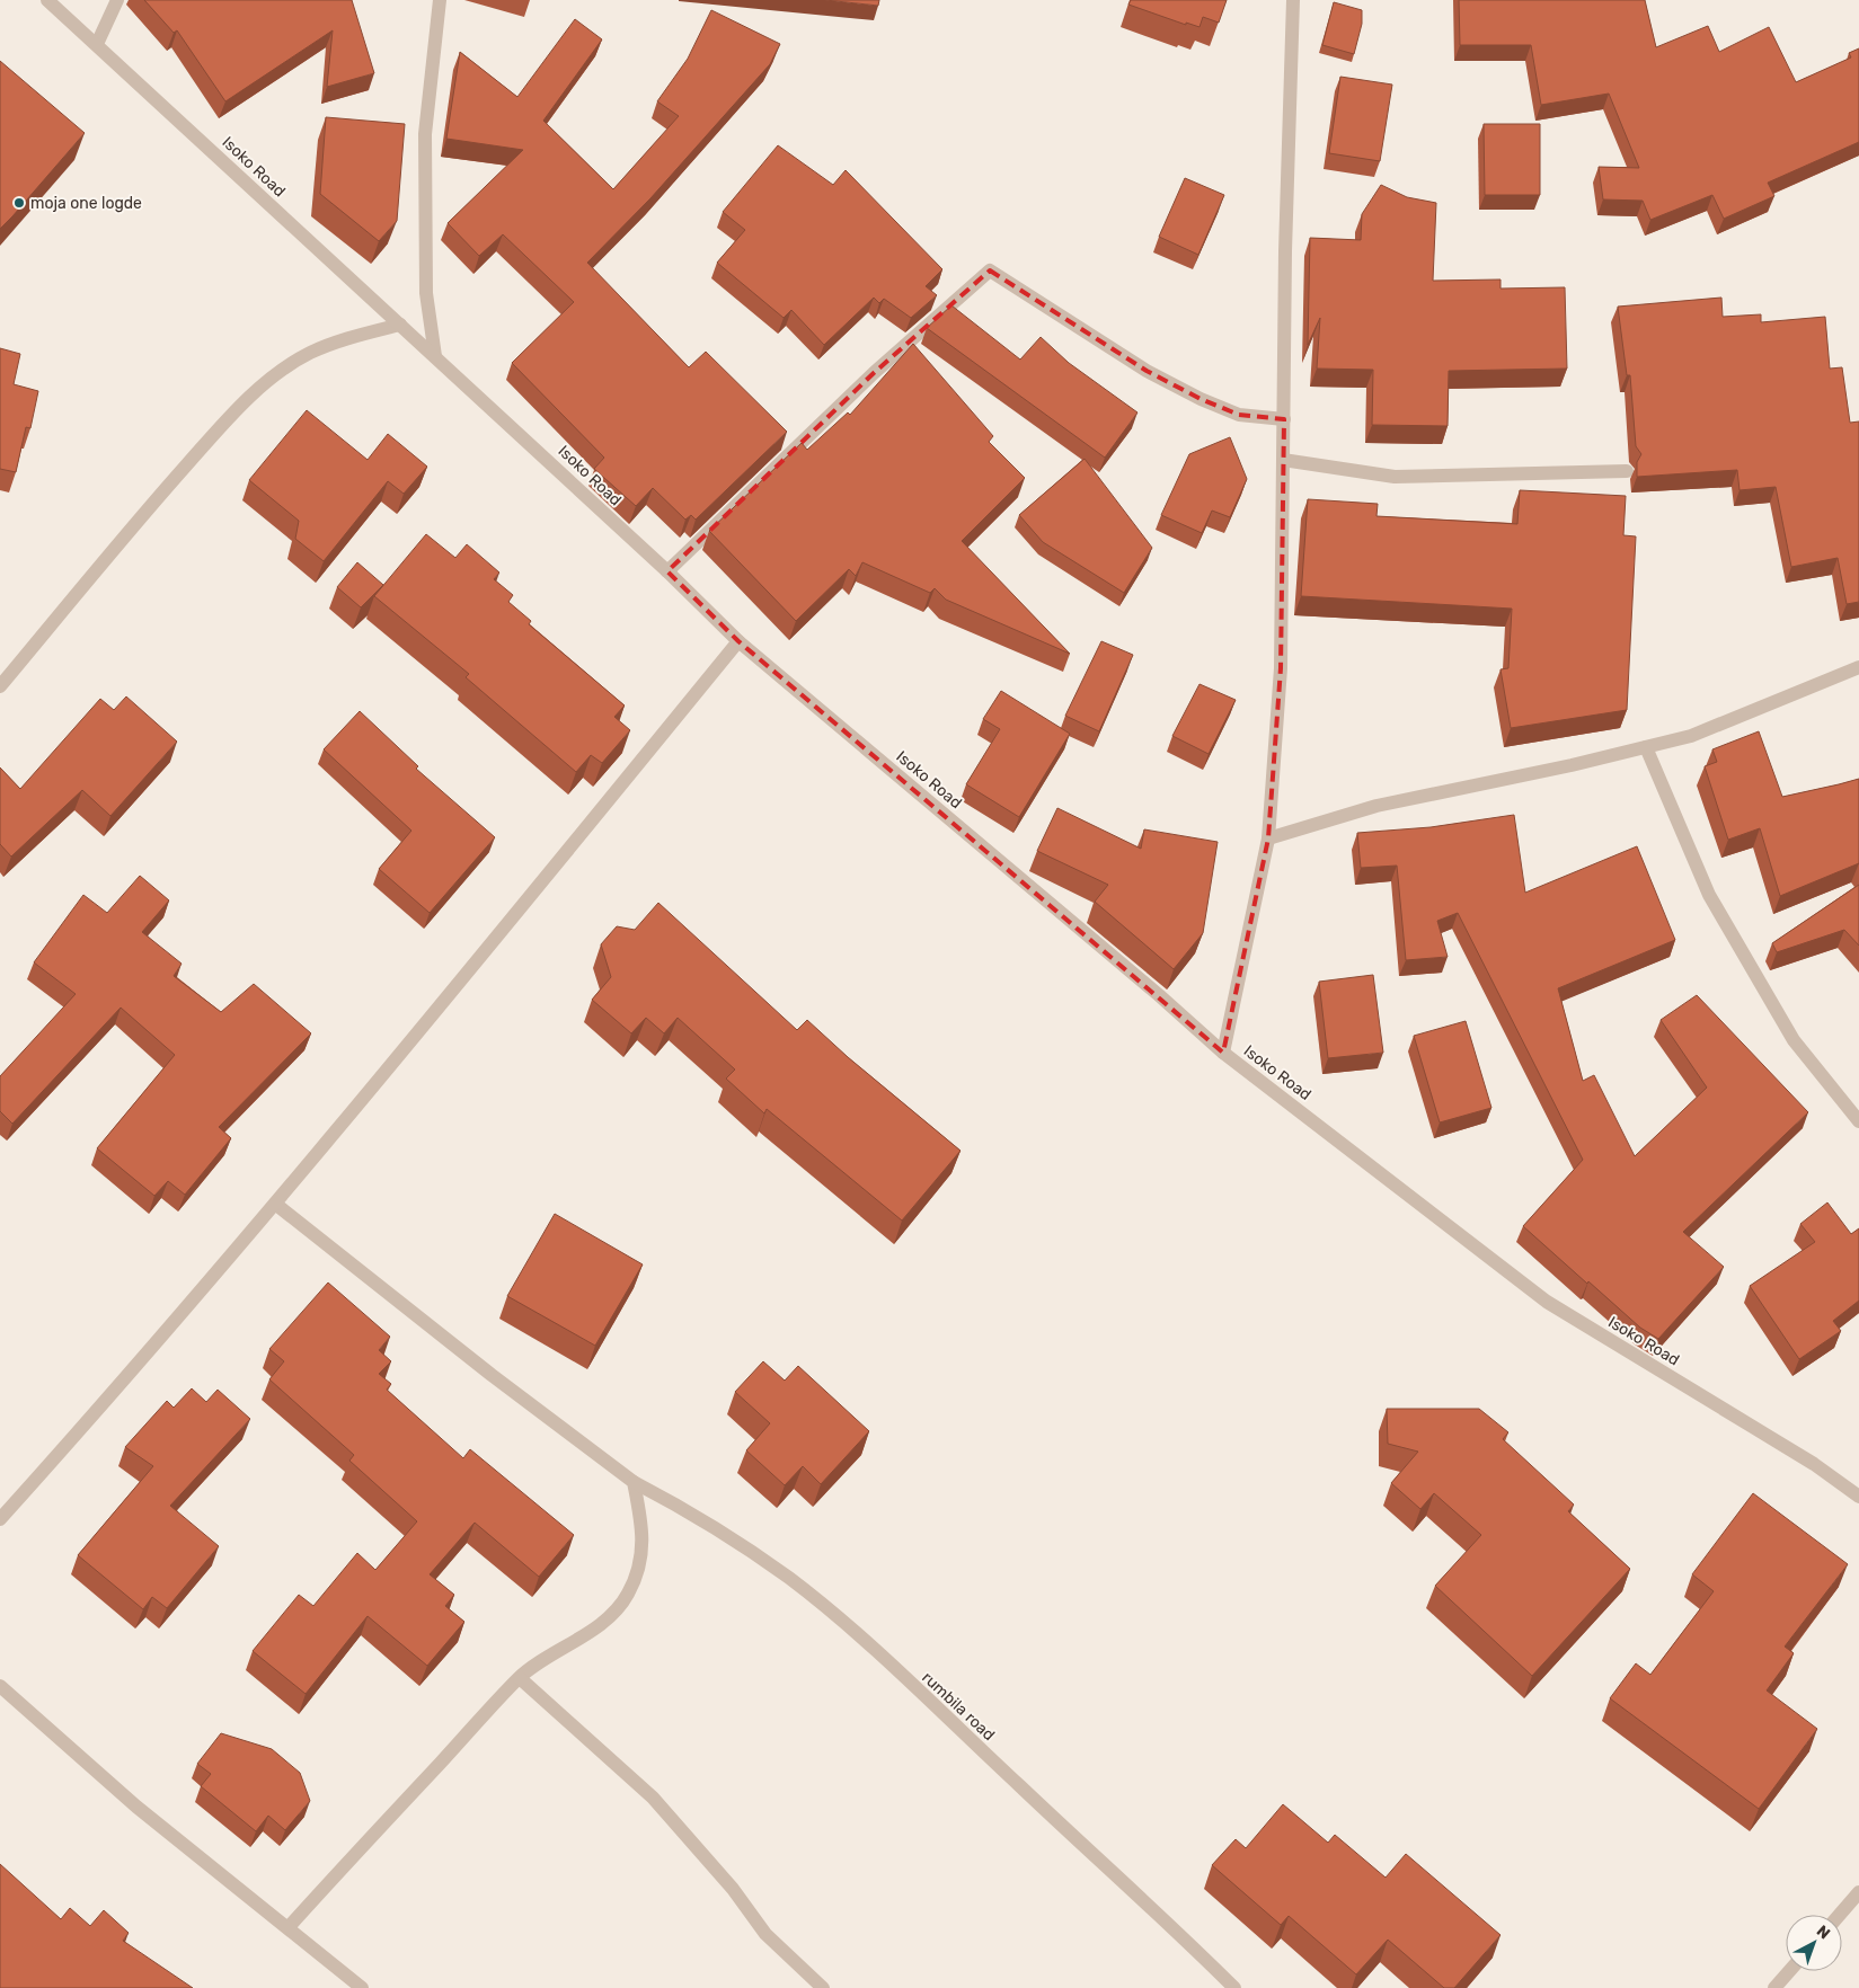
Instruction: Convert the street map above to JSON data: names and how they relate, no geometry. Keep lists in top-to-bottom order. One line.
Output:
{"streets":{"street":["Isoko Road","rumbila road"]},"places":["moja one logde"],"north":"top right"}
